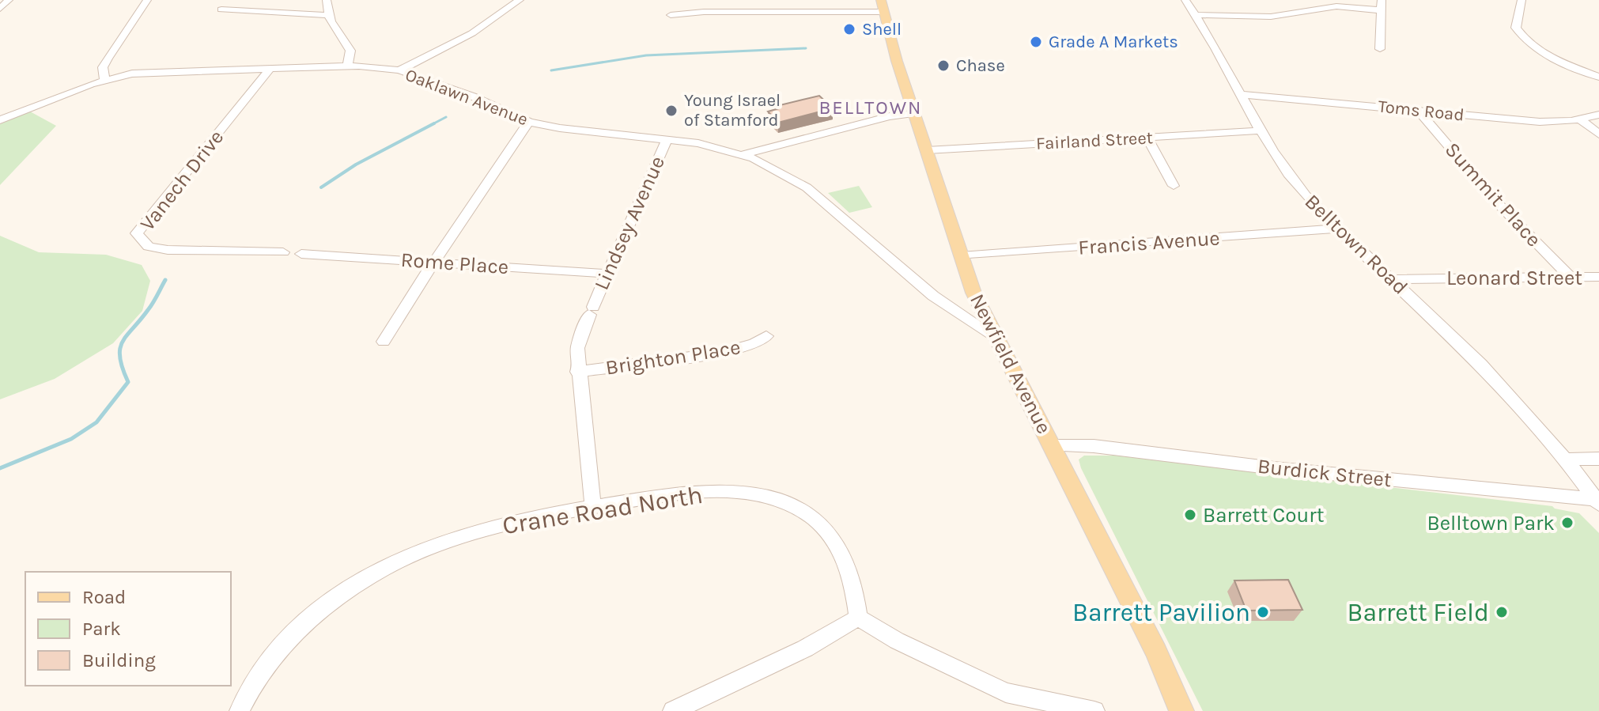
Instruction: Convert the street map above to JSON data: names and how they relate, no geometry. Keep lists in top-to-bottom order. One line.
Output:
{"streets":{"main road":["Newfield Avenue"],"street":["Oaklawn Avenue","Toms Road","Fairland Street","Vanech Drive","Summit Place","Lindsey Avenue","Francis Avenue","Belltown Road","Rome Place","Leonard Street","Brighton Place","Burdick Street","Crane Road North"]},"crossings":[["Oaklawn Avenue","Vanech Drive"],["Oaklawn Avenue","Lindsey Avenue"],["Oaklawn Avenue","Newfield Avenue"],["Toms Road","Summit Place"],["Toms Road","Belltown Road"],["Fairland Street","Belltown Road"],["Fairland Street","Newfield Avenue"],["Summit Place","Leonard Street"],["Lindsey Avenue","Rome Place"],["Lindsey Avenue","Brighton Place"],["Lindsey Avenue","Crane Road North"],["Francis Avenue","Belltown Road"],["Francis Avenue","Newfield Avenue"],["Belltown Road","Leonard Street"],["Belltown Road","Burdick Street"],["Newfield Avenue","Burdick Street"]],"districts":["BELLTOWN"],"places":["Shell","Grade A Markets","Chase","Young Israel of Stamford","Barrett Court","Belltown Park","Barrett Pavilion","Barrett Field"],"legend":["Road","Park","Building"]}
